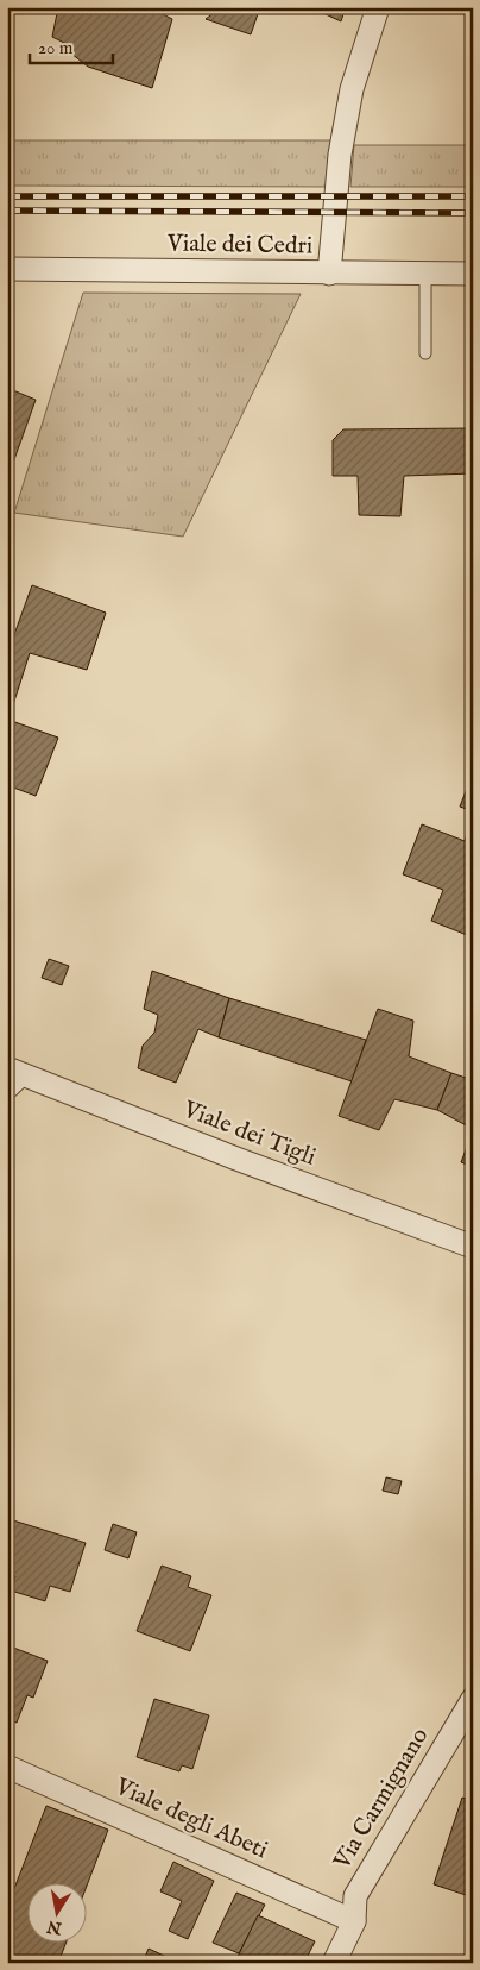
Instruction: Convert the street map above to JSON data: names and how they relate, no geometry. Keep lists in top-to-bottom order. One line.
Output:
{"streets":{"street":["Viale dei Cedri","Viale dei Tigli","Via Carmignano","Viale degli Abeti"]},"crossings":[["Via Carmignano","Viale degli Abeti"]],"scale_bar":"20 m","north":"bottom"}
